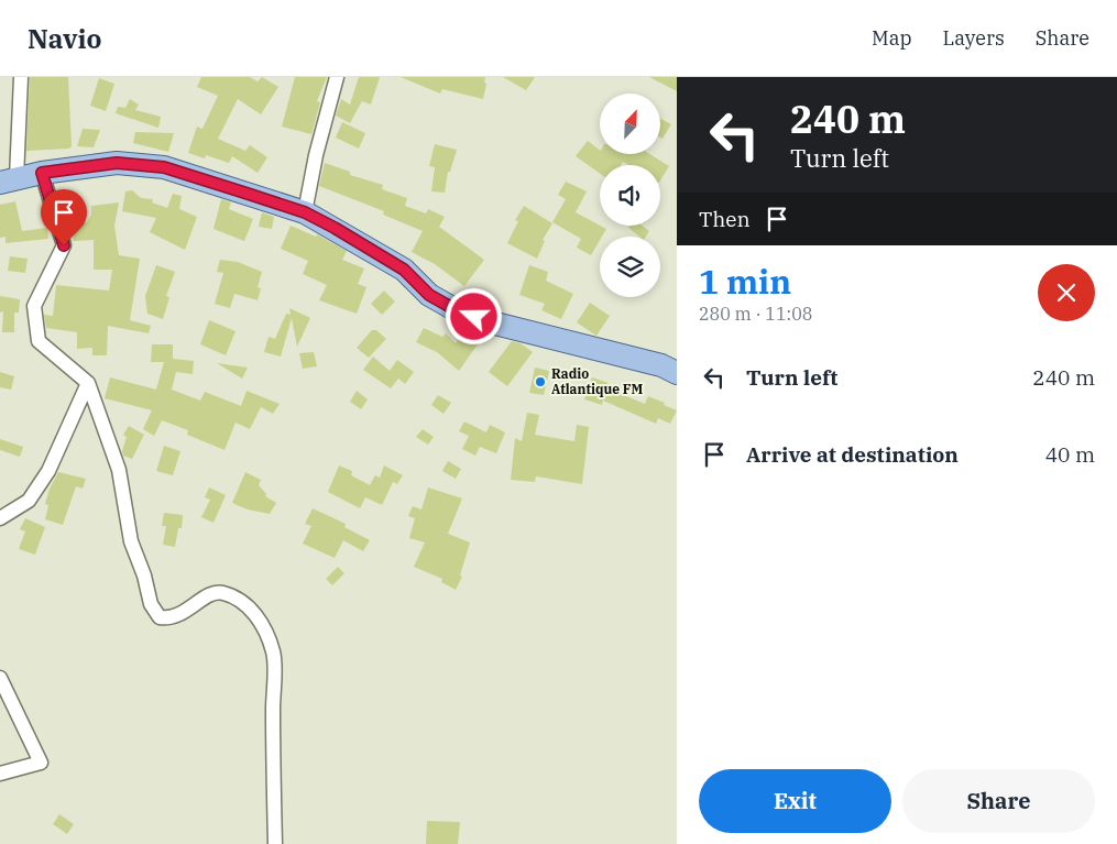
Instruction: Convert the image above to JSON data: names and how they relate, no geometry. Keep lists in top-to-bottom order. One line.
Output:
{"places":["Radio Atlantique FM"],"north":"top right","page":{"header":"Navio","nav":["Map","Layers","Share"],"turn":["240 m","Turn left"],"then":"Then","heading":["1 min","280 m · 11:08"],"list":[{"name":"Turn left","value":"240 m"},{"name":"Arrive at destination","value":"40 m"}],"buttons":["Exit","Share"]}}
